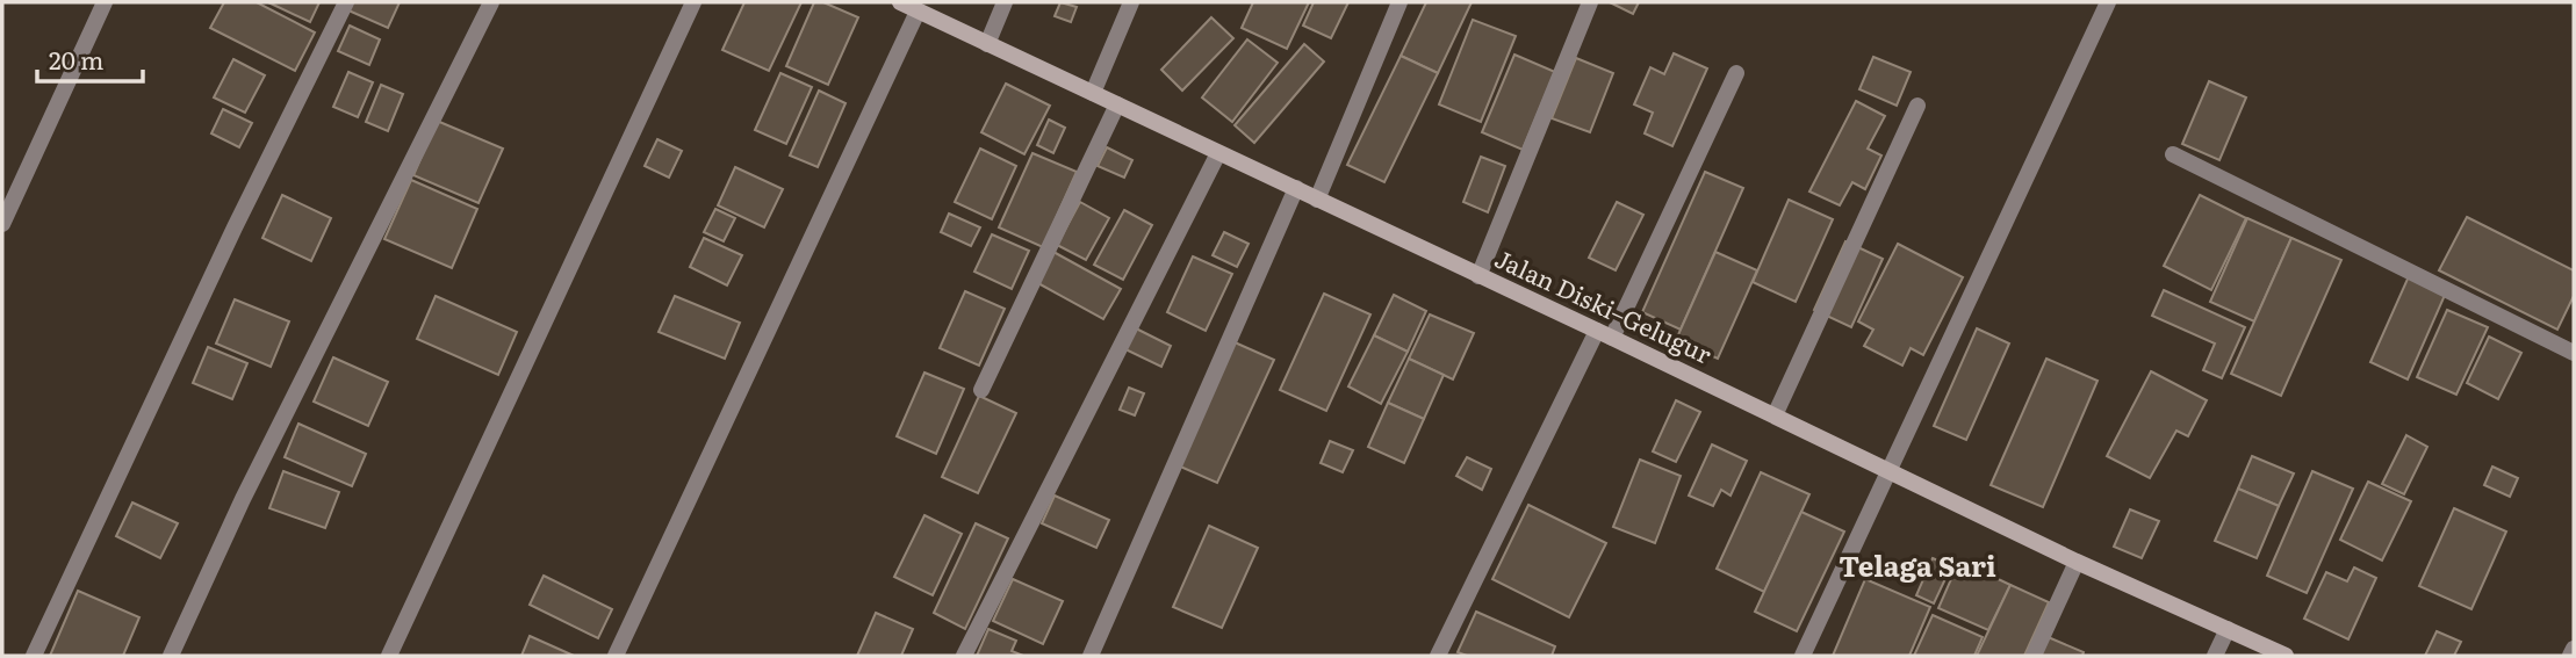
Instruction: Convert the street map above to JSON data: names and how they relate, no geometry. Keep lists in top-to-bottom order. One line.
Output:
{"streets":{"main road":["Jalan Diski–Gelugur"]},"districts":["Telaga Sari"],"scale_bar":"20 m"}
